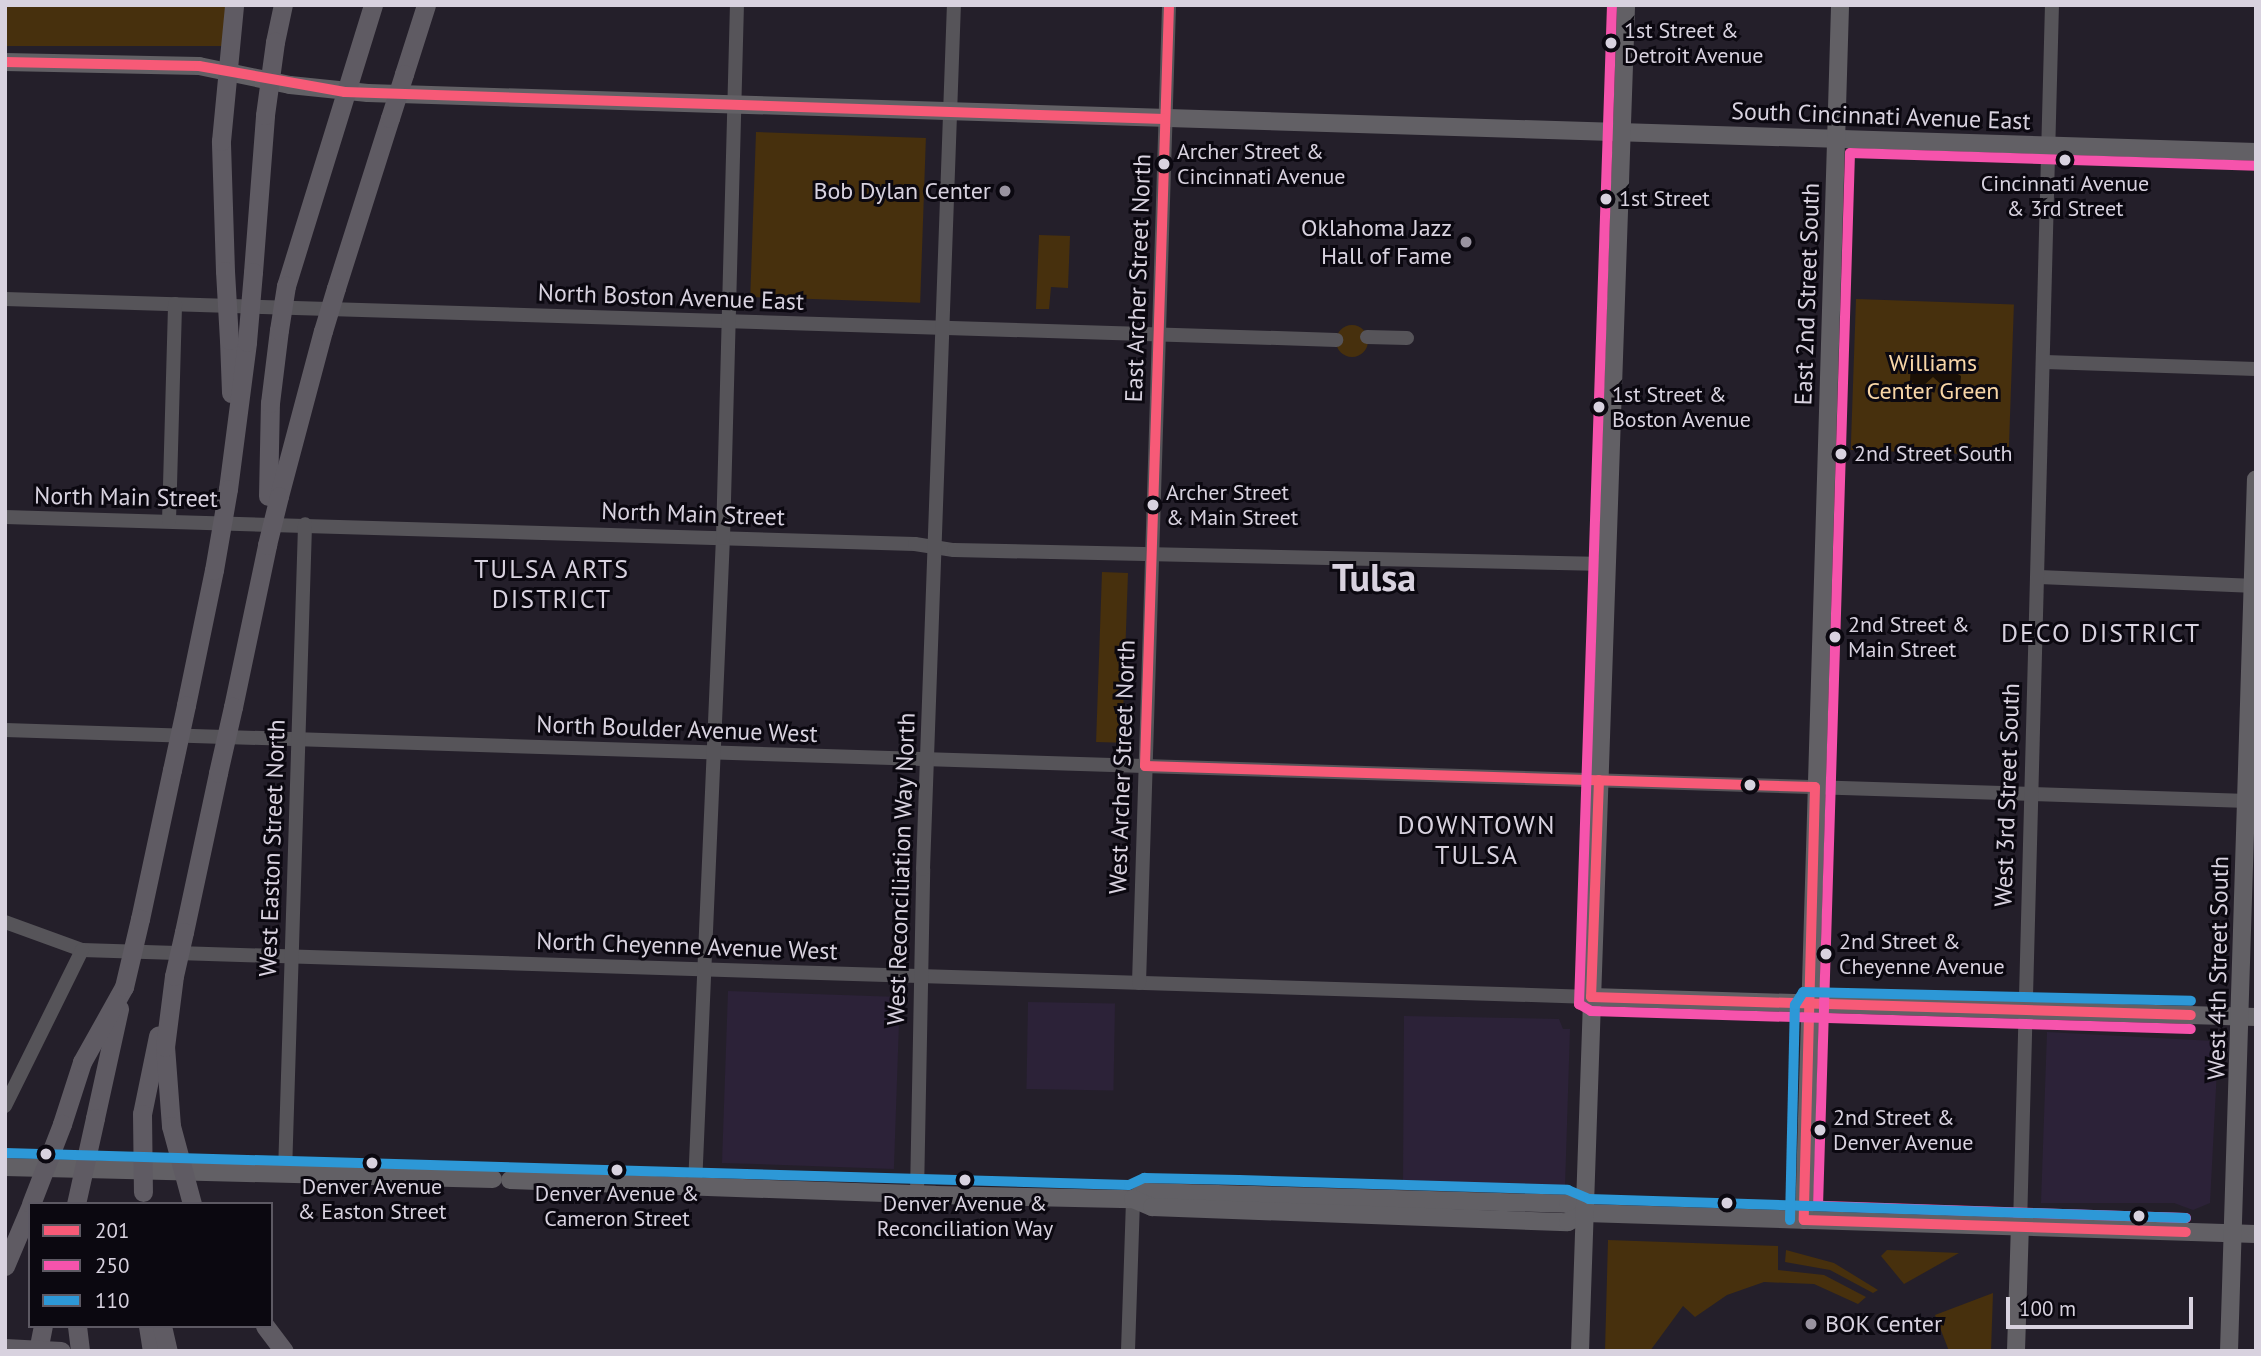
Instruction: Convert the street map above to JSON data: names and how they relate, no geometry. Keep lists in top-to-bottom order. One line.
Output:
{"streets":{"main road":["South Cincinnati Avenue East","East 2nd Street South","West 3rd Street South","West 4th Street South"],"street":["East Archer Street North","North Boston Avenue East","North Main Street","North Boulder Avenue West","West Archer Street North","West Easton Street North","West Reconciliation Way North","North Cheyenne Avenue West"]},"crossings":[["South Cincinnati Avenue East","East Archer Street North"],["South Cincinnati Avenue East","East 2nd Street South"],["South Cincinnati Avenue East","West 3rd Street South"],["South Cincinnati Avenue East","West Reconciliation Way North"],["East Archer Street North","North Boston Avenue East"],["East Archer Street North","North Main Street"],["East Archer Street North","West Archer Street North"],["East 2nd Street South","North Boulder Avenue West"],["North Boston Avenue East","West Reconciliation Way North"],["North Main Street","West Archer Street North"],["North Main Street","West Easton Street North"],["North Main Street","West Reconciliation Way North"],["North Boulder Avenue West","West Archer Street North"],["North Boulder Avenue West","West 3rd Street South"],["North Boulder Avenue West","West Easton Street North"],["North Boulder Avenue West","West Reconciliation Way North"],["North Boulder Avenue West","West 4th Street South"],["West Archer Street North","North Cheyenne Avenue West"],["West Easton Street North","North Cheyenne Avenue West"],["West Reconciliation Way North","North Cheyenne Avenue West"]],"districts":["TULSA ARTS DISTRICT","Tulsa","DECO DISTRICT","DOWNTOWN TULSA"],"parks":["Williams Center Green"],"places":["1st Street & Detroit Avenue","Cincinnati Avenue & 3rd Street","Archer Street & Cincinnati Avenue","Bob Dylan Center","1st Street","Oklahoma Jazz Hall of Fame","1st Street & Boston Avenue","2nd Street South","Archer Street & Main Street","2nd Street & Main Street","2nd Street & Cheyenne Avenue","2nd Street & Denver Avenue","Denver Avenue & Easton Street","Denver Avenue & Cameron Street","Denver Avenue & Reconciliation Way","BOK Center"],"lines":["transit line 201","transit line 250","transit line 110"],"legend":["201","250","110"],"scale_bar":"100 m"}
